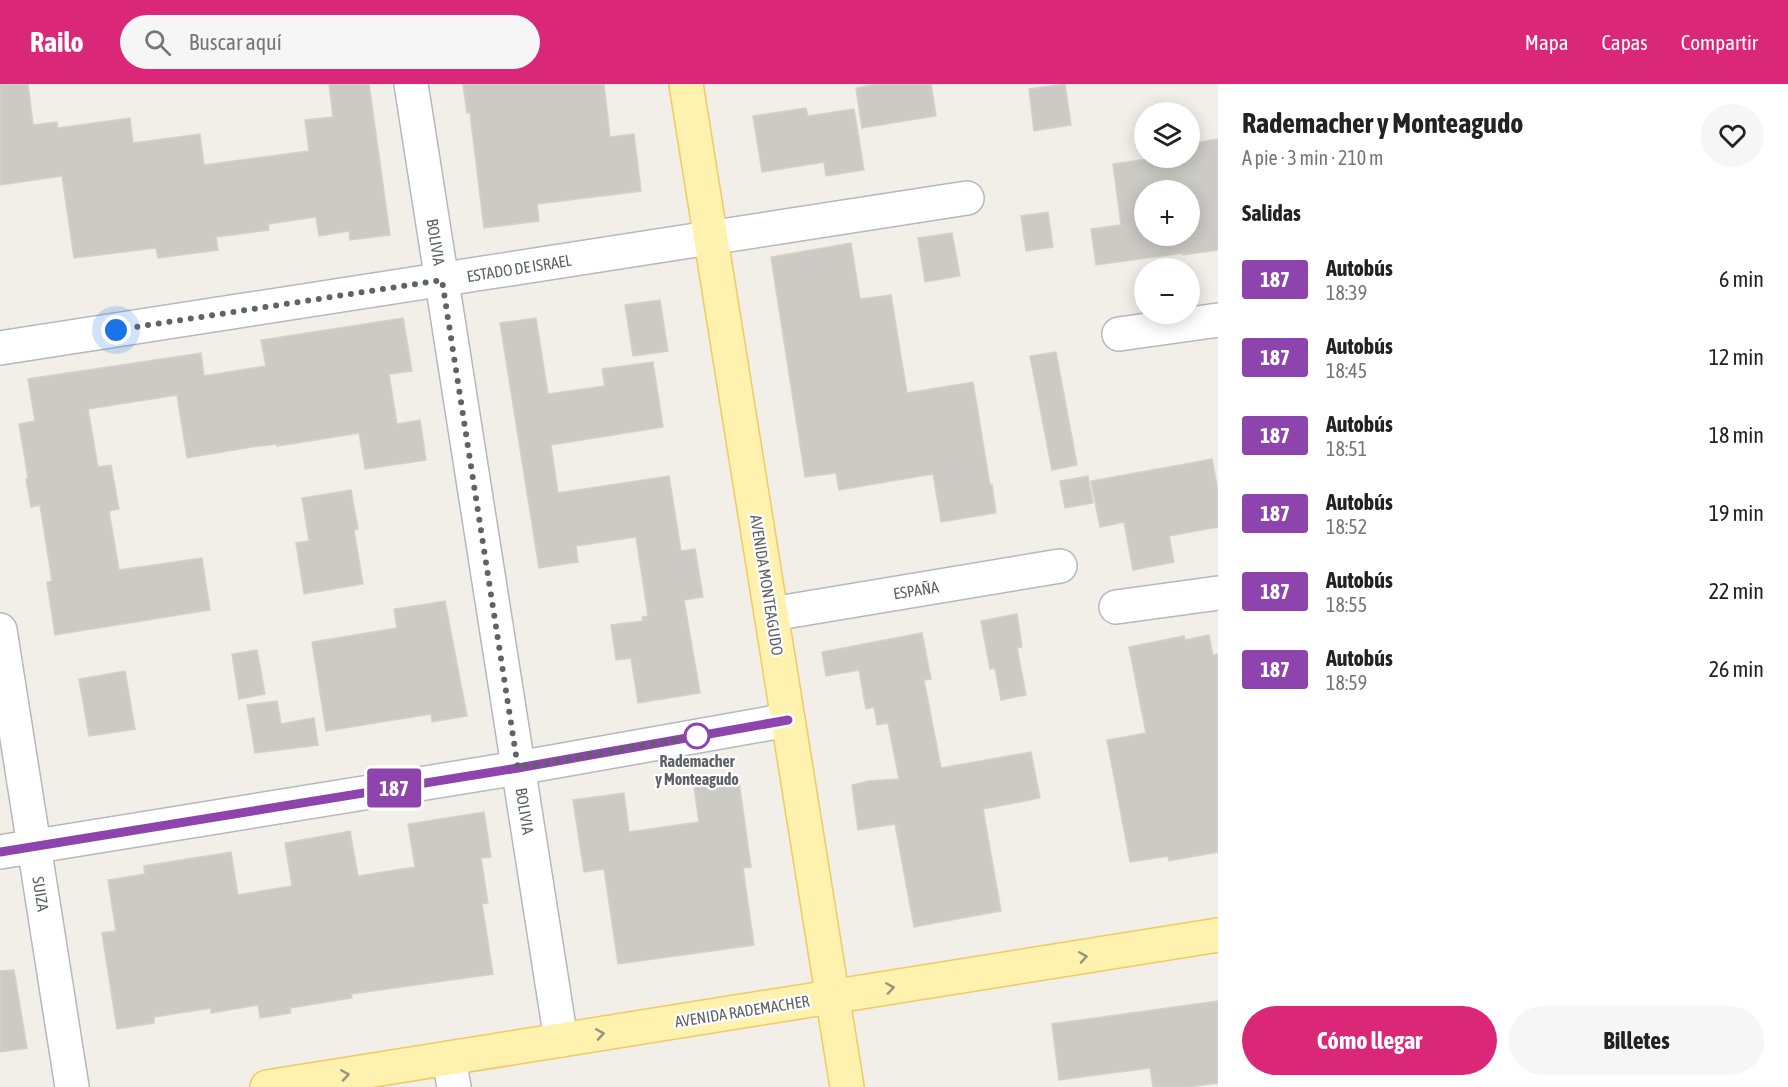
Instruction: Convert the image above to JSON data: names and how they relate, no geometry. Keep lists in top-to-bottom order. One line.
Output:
{"streets":{"main road":["AVENIDA MONTEAGUDO","AVENIDA RADEMACHER"],"street":["BOLIVIA","ESTADO DE ISRAEL","ESPAÑA","SUIZA"]},"crossings":[["BOLIVIA","ESTADO DE ISRAEL"],["BOLIVIA","AVENIDA RADEMACHER"],["ESTADO DE ISRAEL","AVENIDA MONTEAGUDO"],["AVENIDA MONTEAGUDO","ESPAÑA"],["AVENIDA MONTEAGUDO","AVENIDA RADEMACHER"]],"one_way":["AVENIDA RADEMACHER"],"places":["Rademacher y Monteagudo"],"lines":["bus line 187"],"page":{"header":"Railo","search":"Buscar aquí","nav":["Mapa","Capas","Compartir"],"on_map":"187","heading":[["Rademacher y Monteagudo","A pie · 3 min · 210 m"],"Salidas"],"map_buttons":["+","−"],"list":[{"mark":"187","name":"Autobús","note":"18:39","value":"6 min"},{"mark":"187","name":"Autobús","note":"18:45","value":"12 min"},{"mark":"187","name":"Autobús","note":"18:51","value":"18 min"},{"mark":"187","name":"Autobús","note":"18:52","value":"19 min"},{"mark":"187","name":"Autobús","note":"18:55","value":"22 min"},{"mark":"187","name":"Autobús","note":"18:59","value":"26 min"}],"buttons":["Cómo llegar","Billetes"]}}
